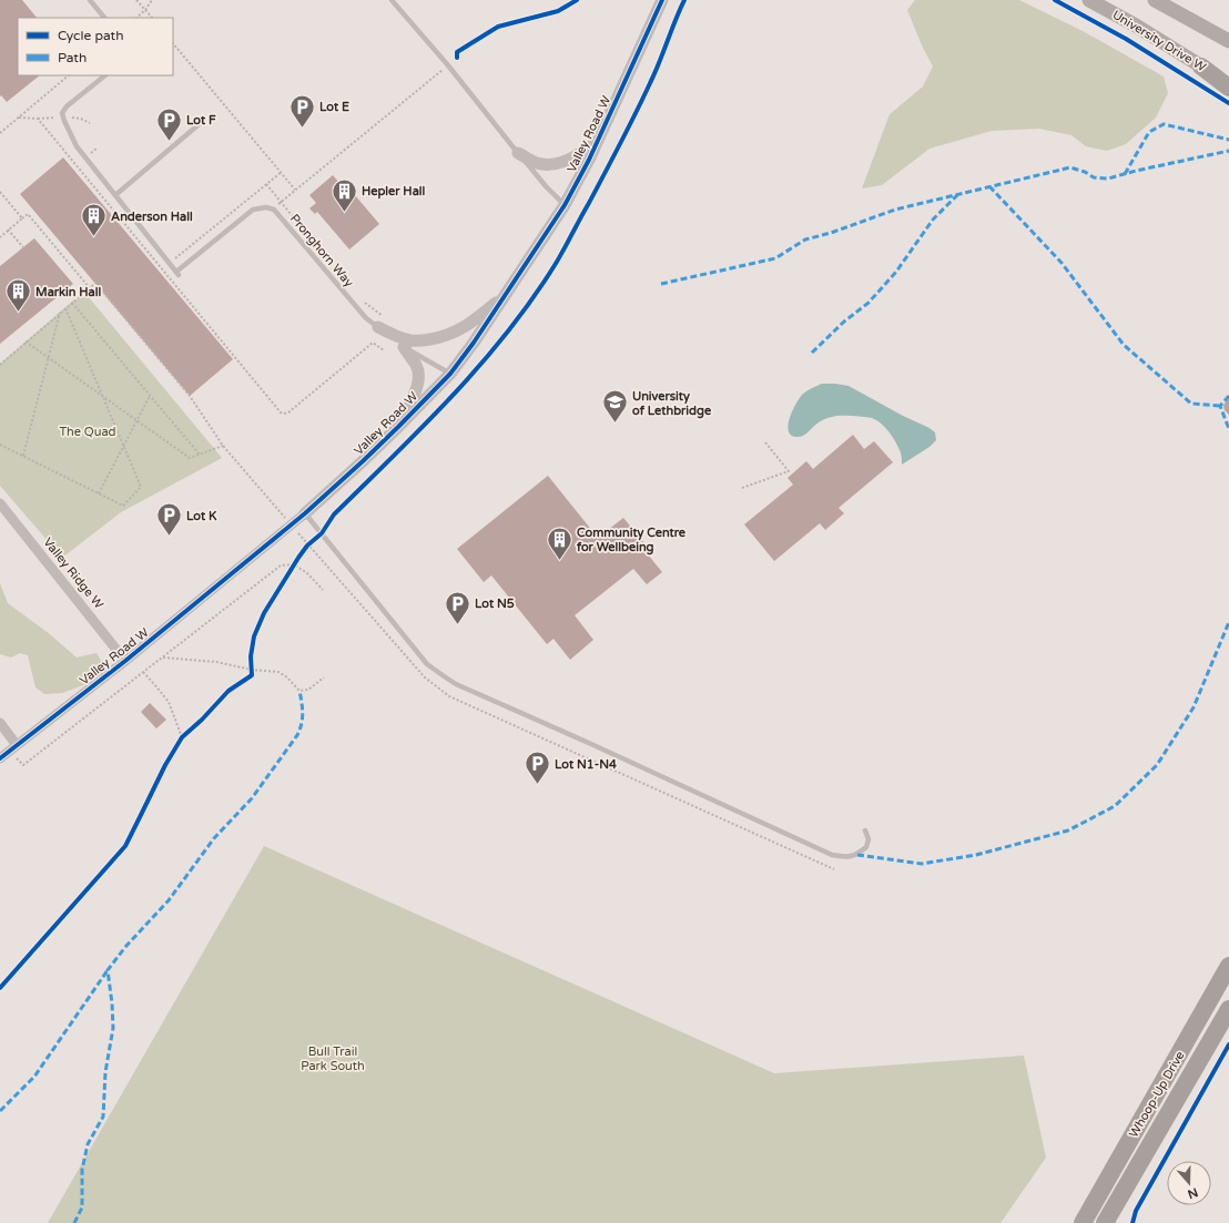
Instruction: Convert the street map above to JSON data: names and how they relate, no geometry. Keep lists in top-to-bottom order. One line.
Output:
{"streets":{"highway":["Whoop-Up Drive"],"main road":["University Drive W"],"street":["Valley Road W","Valley Ridge W"],"lane":["Pronghorn Way"]},"crossings":[["Valley Road W","Valley Ridge W"]],"parks":["The Quad","Bull Trail Park South"],"places":{"parking":["Lot E","Lot F","Lot K","Lot N5","Lot N1-N4"],"building":["Hepler Hall","Anderson Hall","Markin Hall","Community Centre for Wellbeing"],"school or university":["University of Lethbridge"]},"legend":["Cycle path","Path"],"north":"bottom"}
